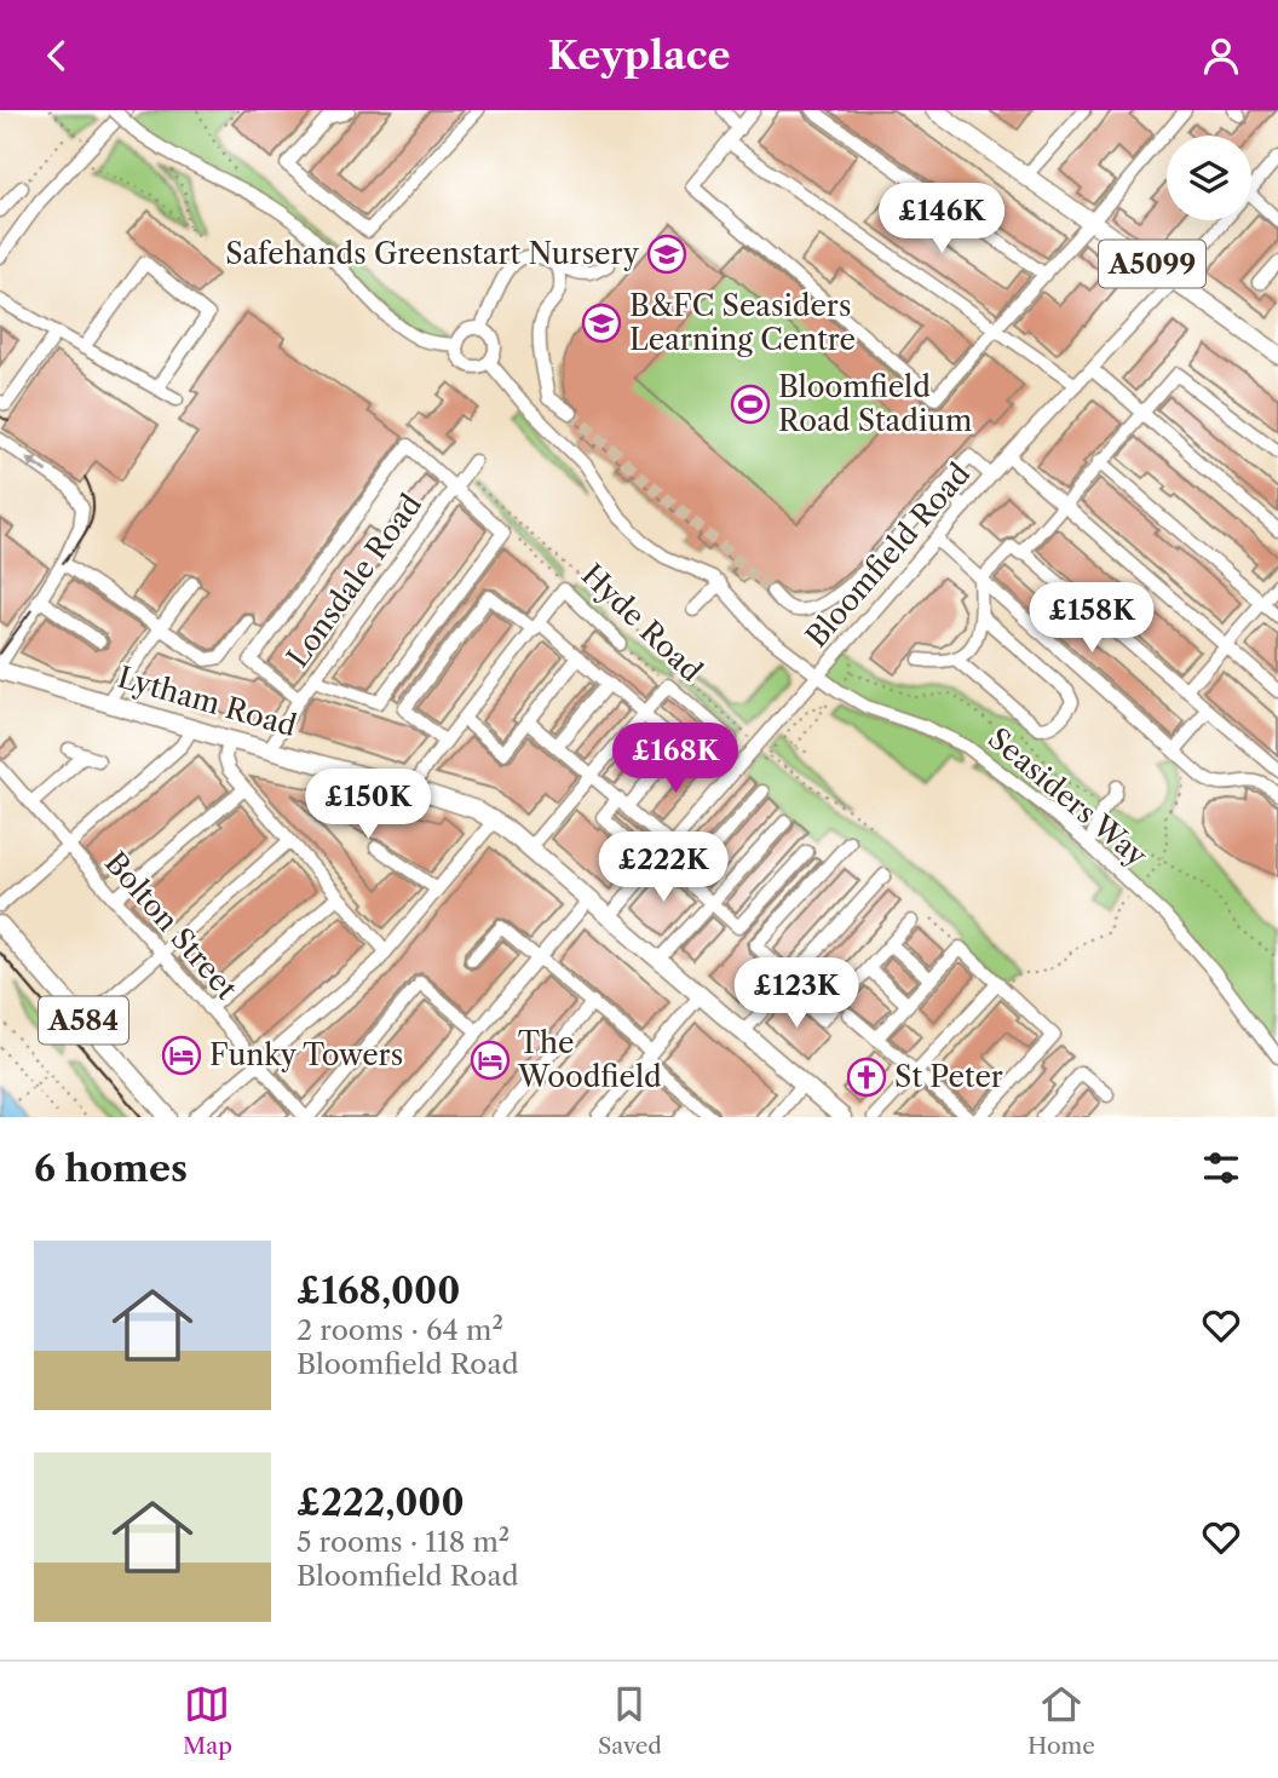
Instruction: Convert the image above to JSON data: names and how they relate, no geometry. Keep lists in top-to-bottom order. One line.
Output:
{"streets":{"main road":["A5099","Lytham Road","A584"],"street":["Bloomfield Road","Lonsdale Road","Hyde Road","Seasiders Way","Bolton Street"]},"crossings":[["A5099","Bloomfield Road"],["Bloomfield Road","Lytham Road"],["Bloomfield Road","Seasiders Way"],["Lonsdale Road","Lytham Road"]],"places":{"school or university":["Safehands Greenstart Nursery","B&FC Seasiders Learning Centre"],"sports":["Bloomfield Road Stadium"],"hotel":["Funky Towers","The Woodfield"],"church":["St Peter"]},"page":{"header":"Keyplace","price":["£146K","£158K","£168K","£150K","£222K","£123K"],"heading":"6 homes","list":[{"name":"£168,000","note":"2 rooms · 64 m² · Bloomfield Road"},{"name":"£222,000","note":"5 rooms · 118 m² · Bloomfield Road"}],"tabs":["Map","Saved","Home"]}}
